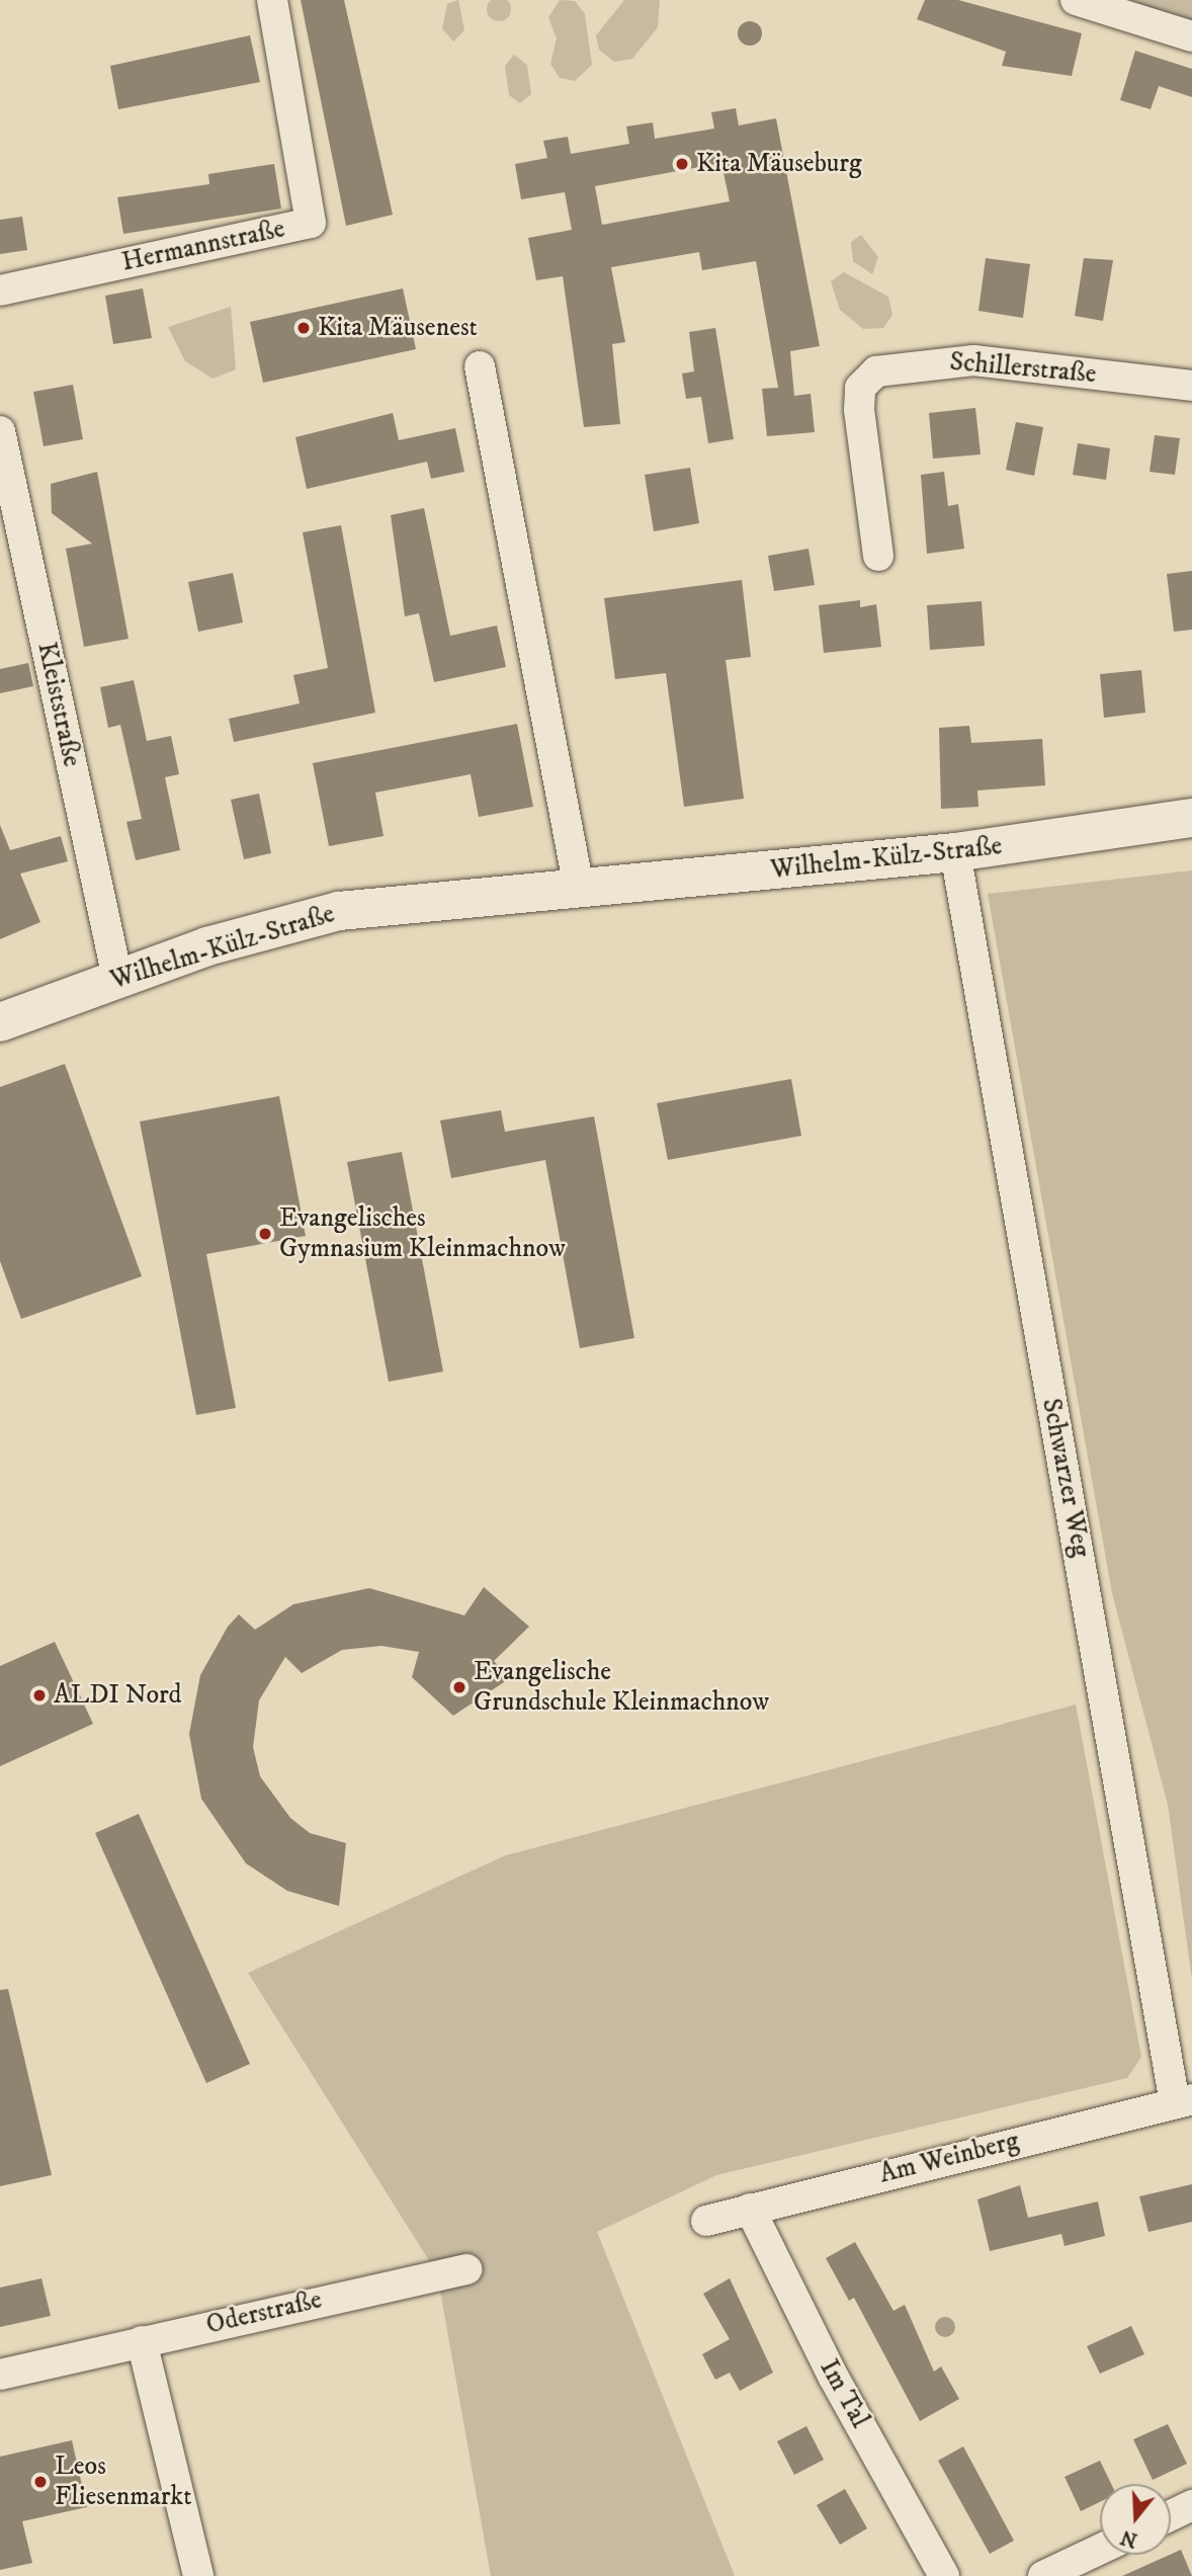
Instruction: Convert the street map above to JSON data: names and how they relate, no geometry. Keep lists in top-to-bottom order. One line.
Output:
{"streets":{"street":["Hermannstraße","Schillerstraße","Kleiststraße","Wilhelm-Külz-Straße","Schwarzer Weg","Am Weinberg","Oderstraße","Im Tal"]},"crossings":[["Kleiststraße","Wilhelm-Külz-Straße"],["Wilhelm-Külz-Straße","Schwarzer Weg"],["Schwarzer Weg","Am Weinberg"],["Am Weinberg","Im Tal"]],"places":["Kita Mäuseburg","Kita Mäusenest","Evangelisches Gymnasium Kleinmachnow","Evangelische Grundschule Kleinmachnow","ALDI Nord","Leos Fliesenmarkt"],"north":"bottom"}
